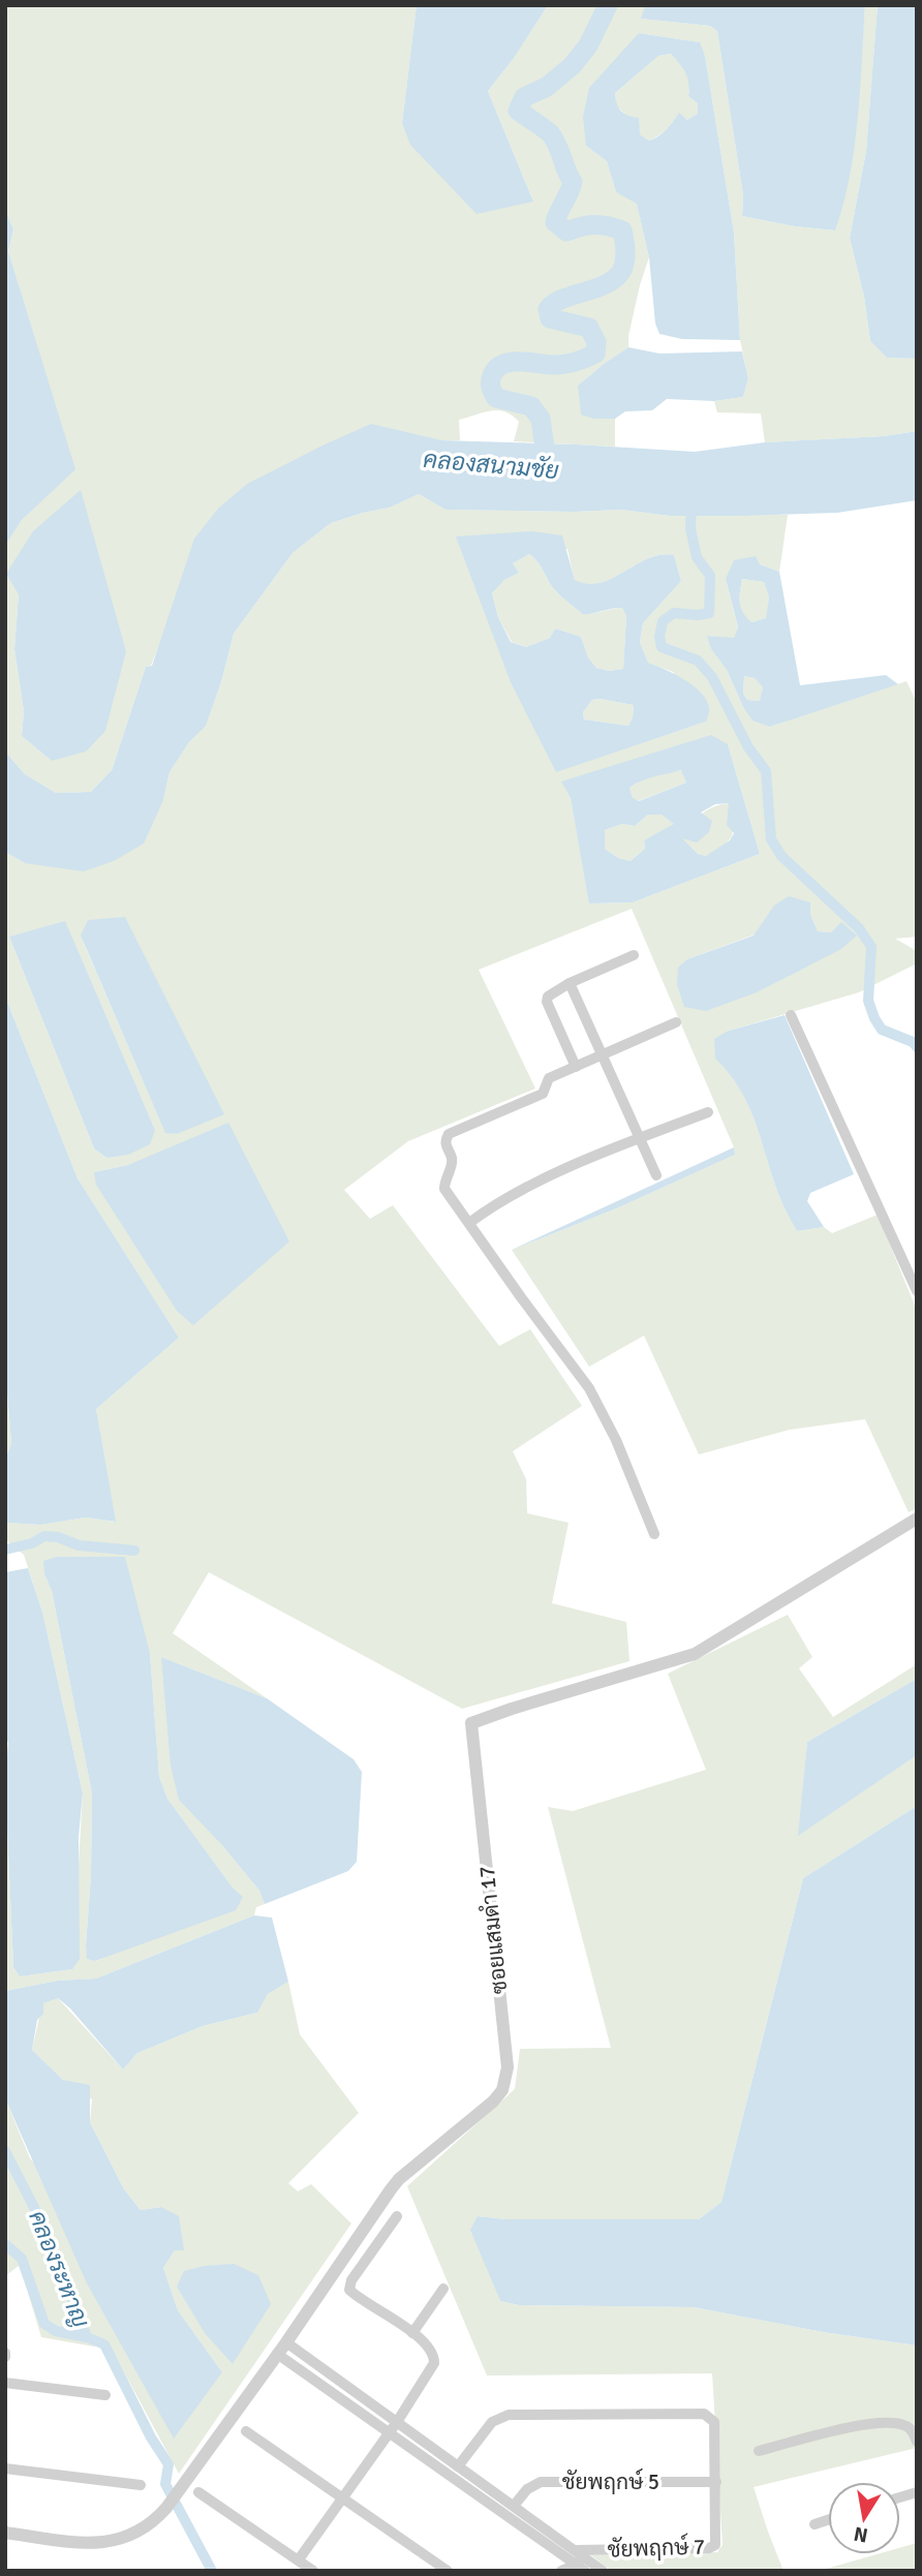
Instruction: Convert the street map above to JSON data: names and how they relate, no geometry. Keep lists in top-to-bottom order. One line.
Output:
{"streets":{"street":["ซอยแสมดำ 17","ชัยพฤกษ์ 5","ชัยพฤกษ์ 7"]},"crossings":[["ชัยพฤกษ์ 5","ชัยพฤกษ์ 7"]],"water":["คลองสนามชัย","คลองระหาญ"],"north":"bottom"}
